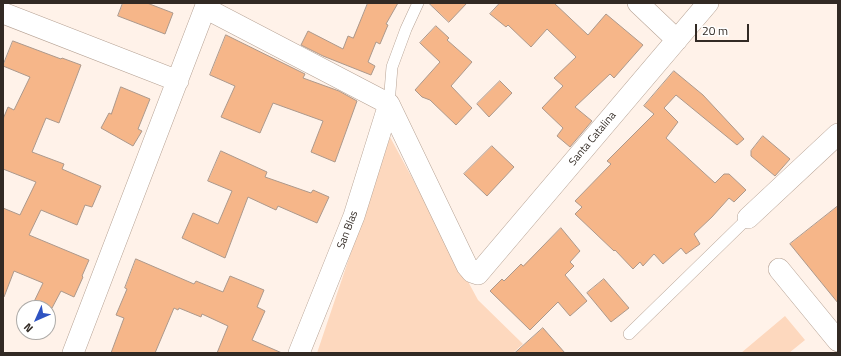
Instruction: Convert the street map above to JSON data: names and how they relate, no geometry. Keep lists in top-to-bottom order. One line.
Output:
{"streets":{"street":["Santa Catalina","San Blas"]},"crossings":[["Santa Catalina","San Blas"]],"scale_bar":"20 m","north":"bottom left"}
